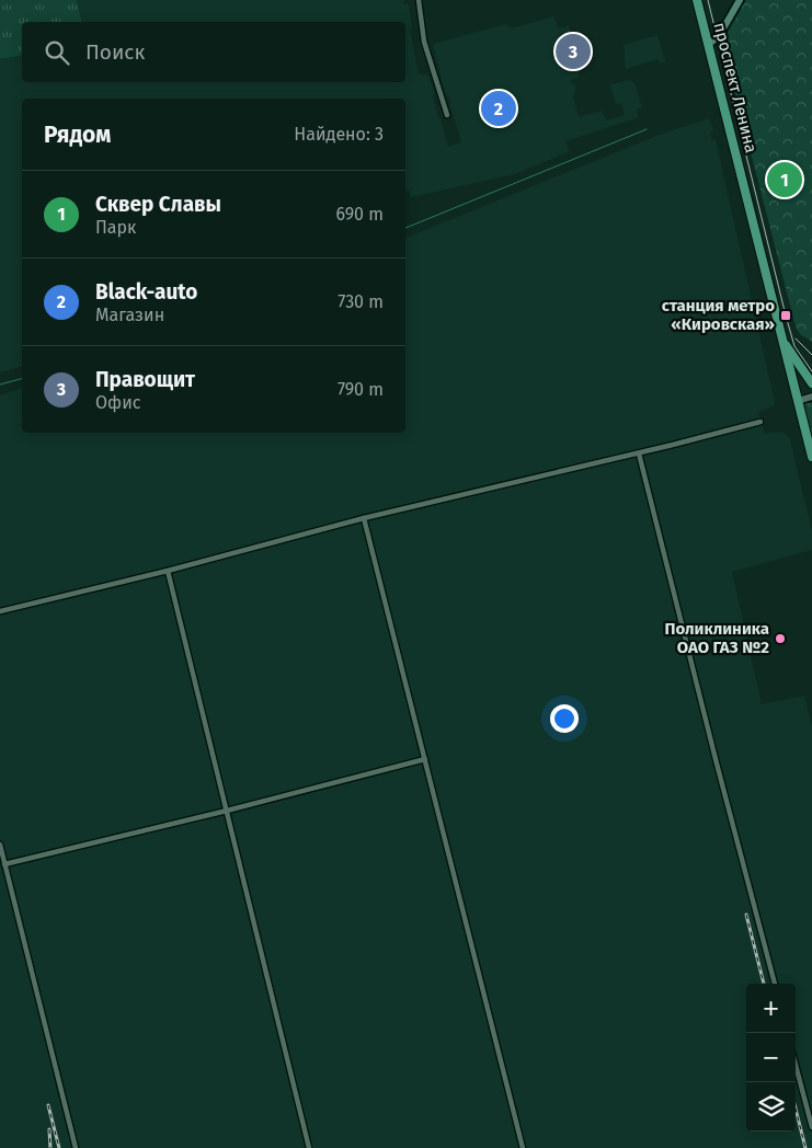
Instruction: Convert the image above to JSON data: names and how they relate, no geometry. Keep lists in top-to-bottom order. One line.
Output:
{"streets":{"main road":["проспект Ленина"]},"places":{"transit":["станция метро «Кировская»"],"other":["Поликлиника ОАО ГАЗ №2"]},"page":{"search":"Поиск","pins":["3","2","1"],"heading":["Рядом","Найдено: 3"],"list":[{"mark":"1","name":"Сквер Славы","note":"Парк","value":"690 m"},{"mark":"2","name":"Black-auto","note":"Магазин","value":"730 m"},{"mark":"3","name":"Правощит","note":"Офис","value":"790 m"}],"map_buttons":["+","−"]}}
